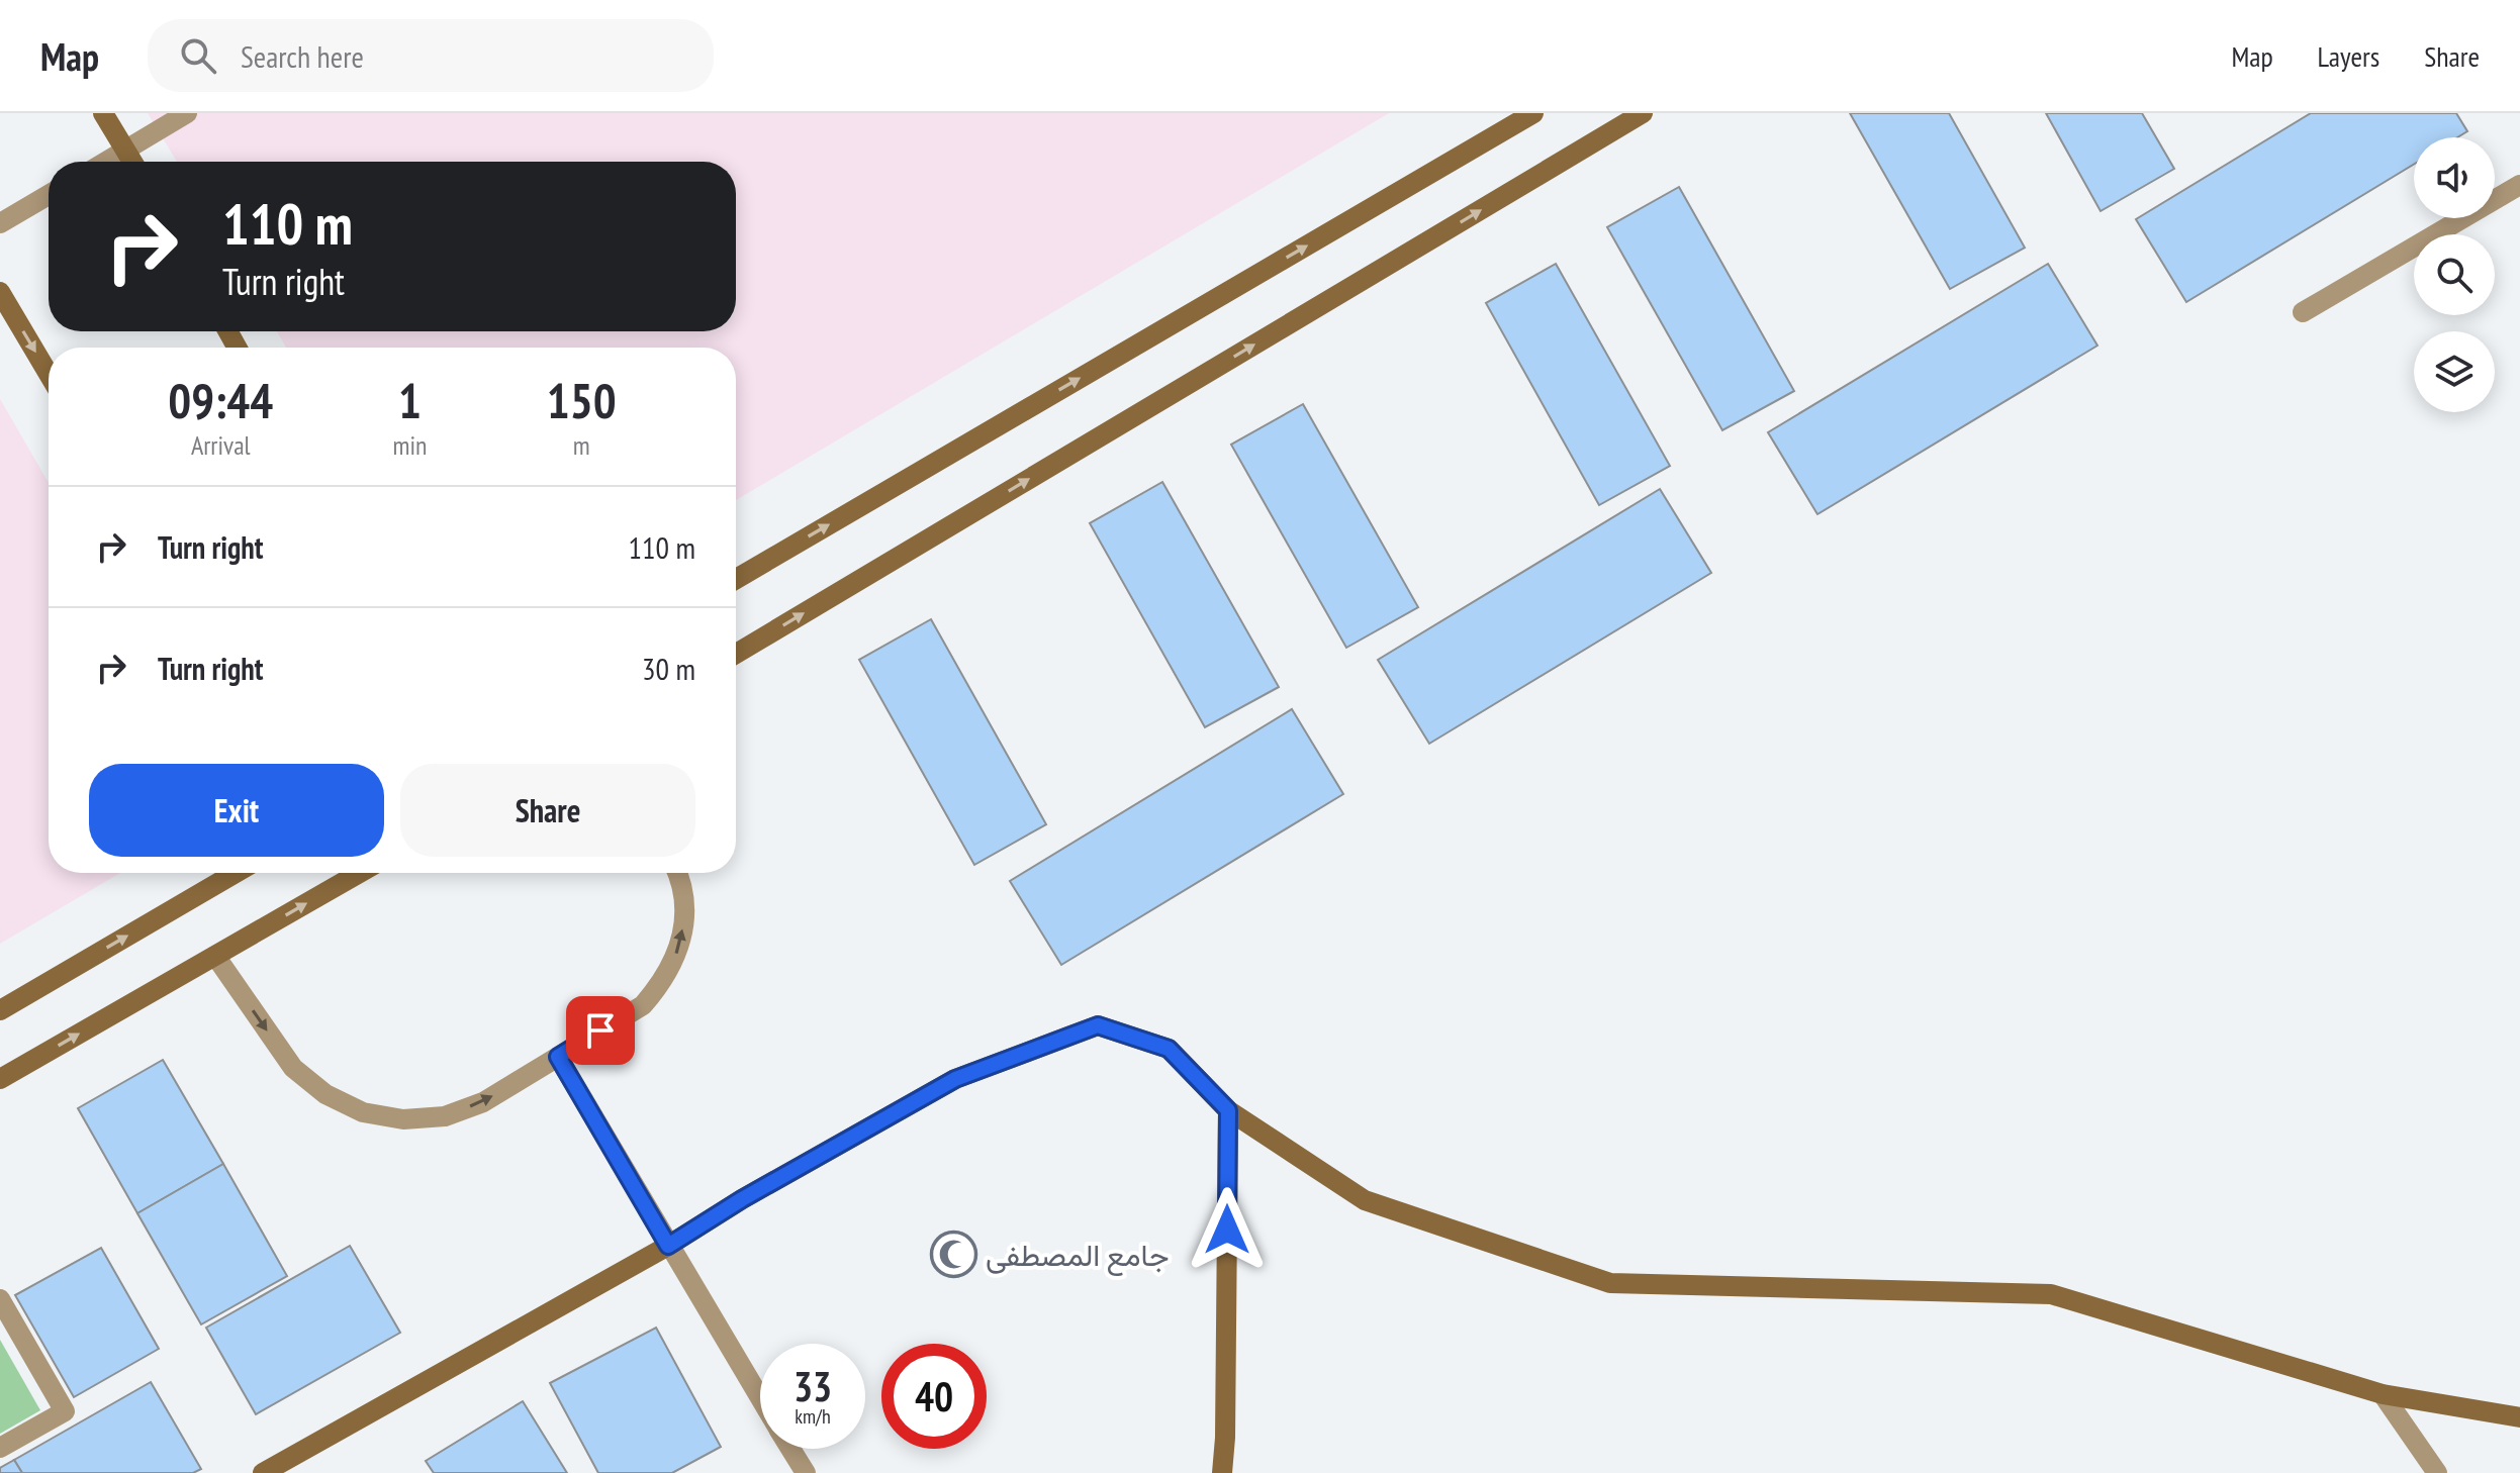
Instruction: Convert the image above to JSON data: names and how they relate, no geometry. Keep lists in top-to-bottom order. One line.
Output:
{"places":{"mosque":["جامع المصطفى"]},"page":{"header":"Map","search":"Search here","nav":["Map","Layers","Share"],"turn":["110 m","Turn right"],"eta":["09:44","Arrival","1","min","150","m"],"list":[{"name":"Turn right","value":"110 m"},{"name":"Turn right","value":"30 m"}],"buttons":["Exit","Share"],"speed":"33 km/h","limit":"40"}}
